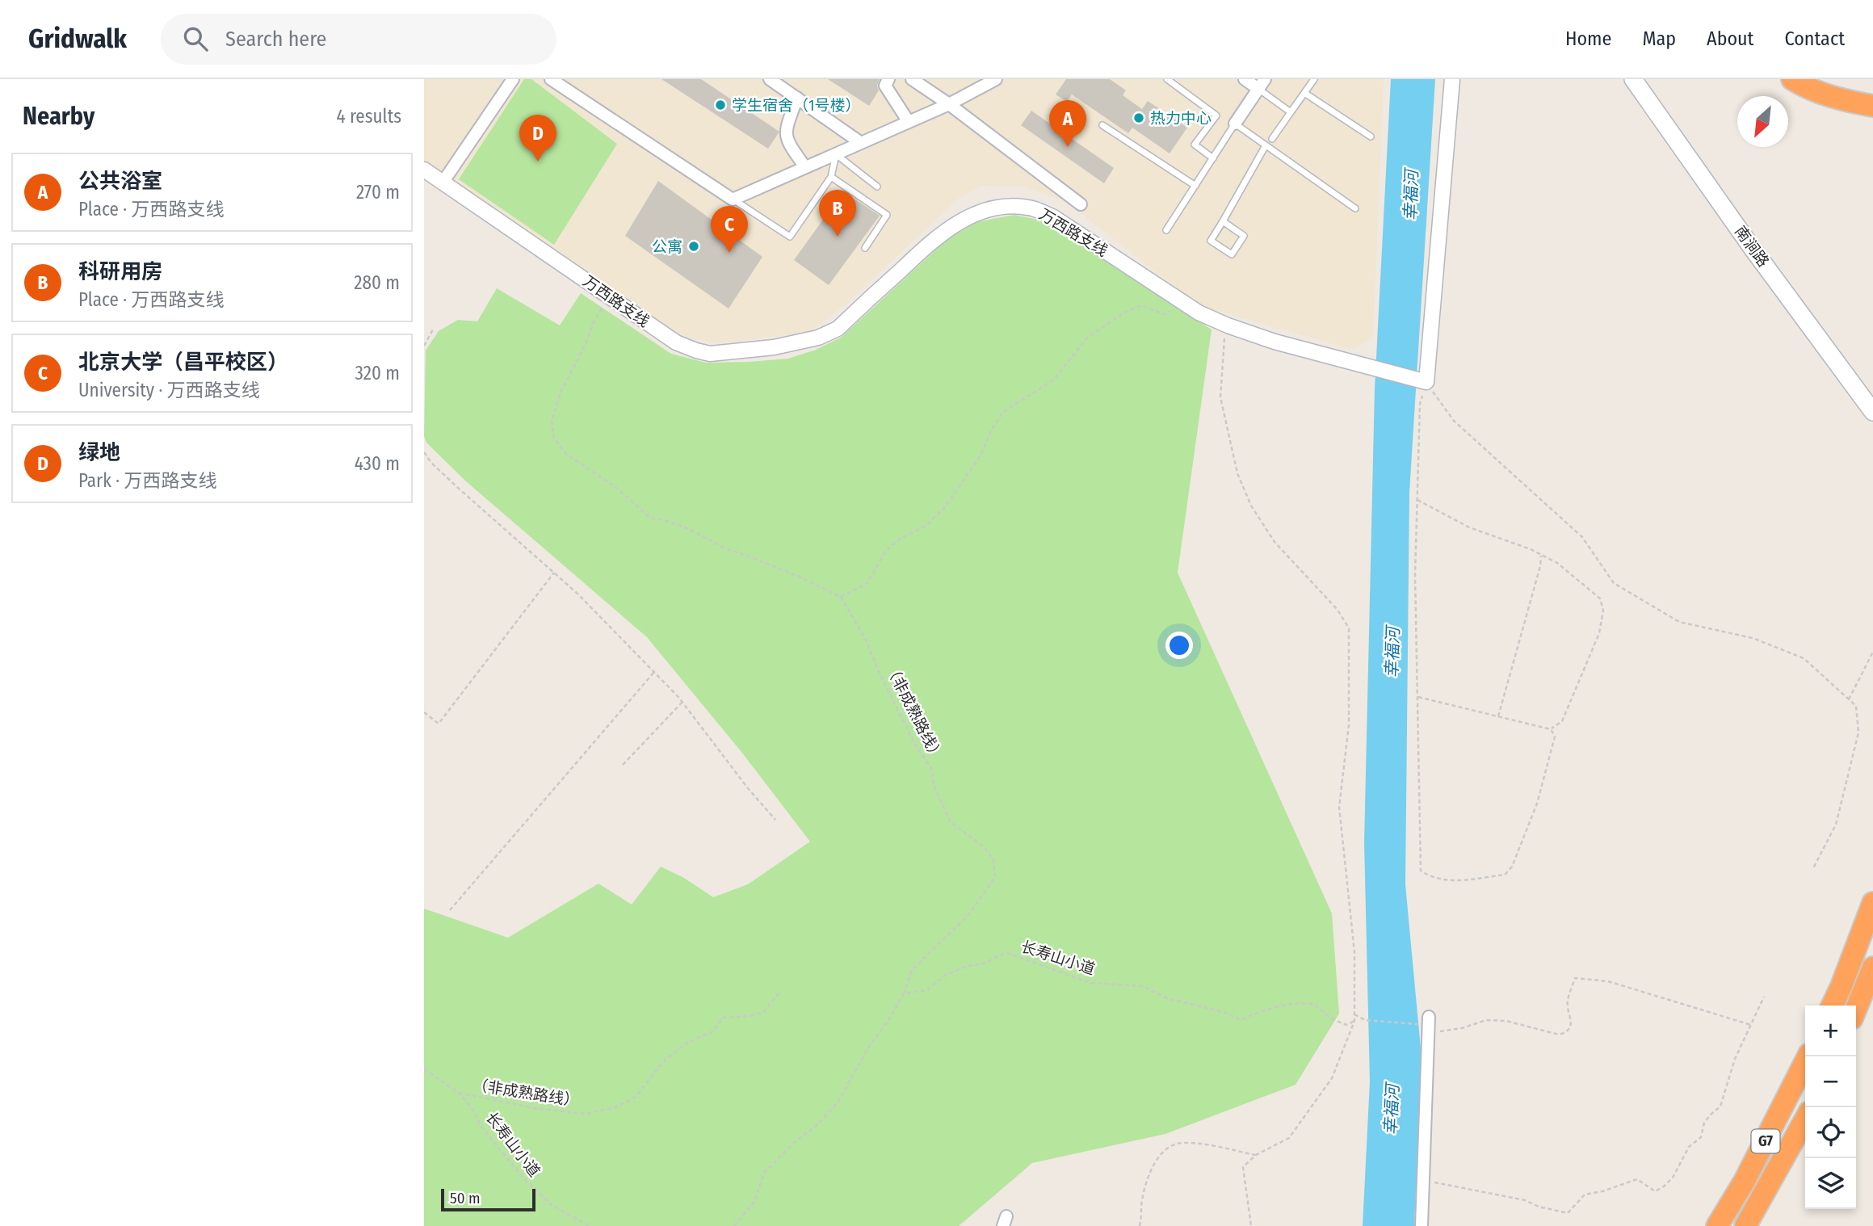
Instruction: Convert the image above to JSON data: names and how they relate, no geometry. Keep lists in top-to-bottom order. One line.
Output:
{"streets":{"highway":["G7"],"main road":["南涧路"],"street":["万西路支线"],"path":["（非成熟路线）","长寿山小道"]},"crossings":[["（非成熟路线）","长寿山小道"]],"water":["幸福河"],"places":["学生宿舍（1号楼）","热力中心","公寓"],"scale_bar":"50 m","north":"bottom left","page":{"header":"Gridwalk","search":"Search here","nav":["Home","Map","About","Contact"],"heading":["Nearby","4 results"],"pins":["A","D","B","C"],"list":[{"mark":"A","name":"公共浴室","note":"Place · 万西路支线","value":"270 m"},{"mark":"B","name":"科研用房","note":"Place · 万西路支线","value":"280 m"},{"mark":"C","name":"北京大学（昌平校区）","note":"University · 万西路支线","value":"320 m"},{"mark":"D","name":"绿地","note":"Park · 万西路支线","value":"430 m"}],"map_buttons":["+","−"],"scale":"50 m"}}
